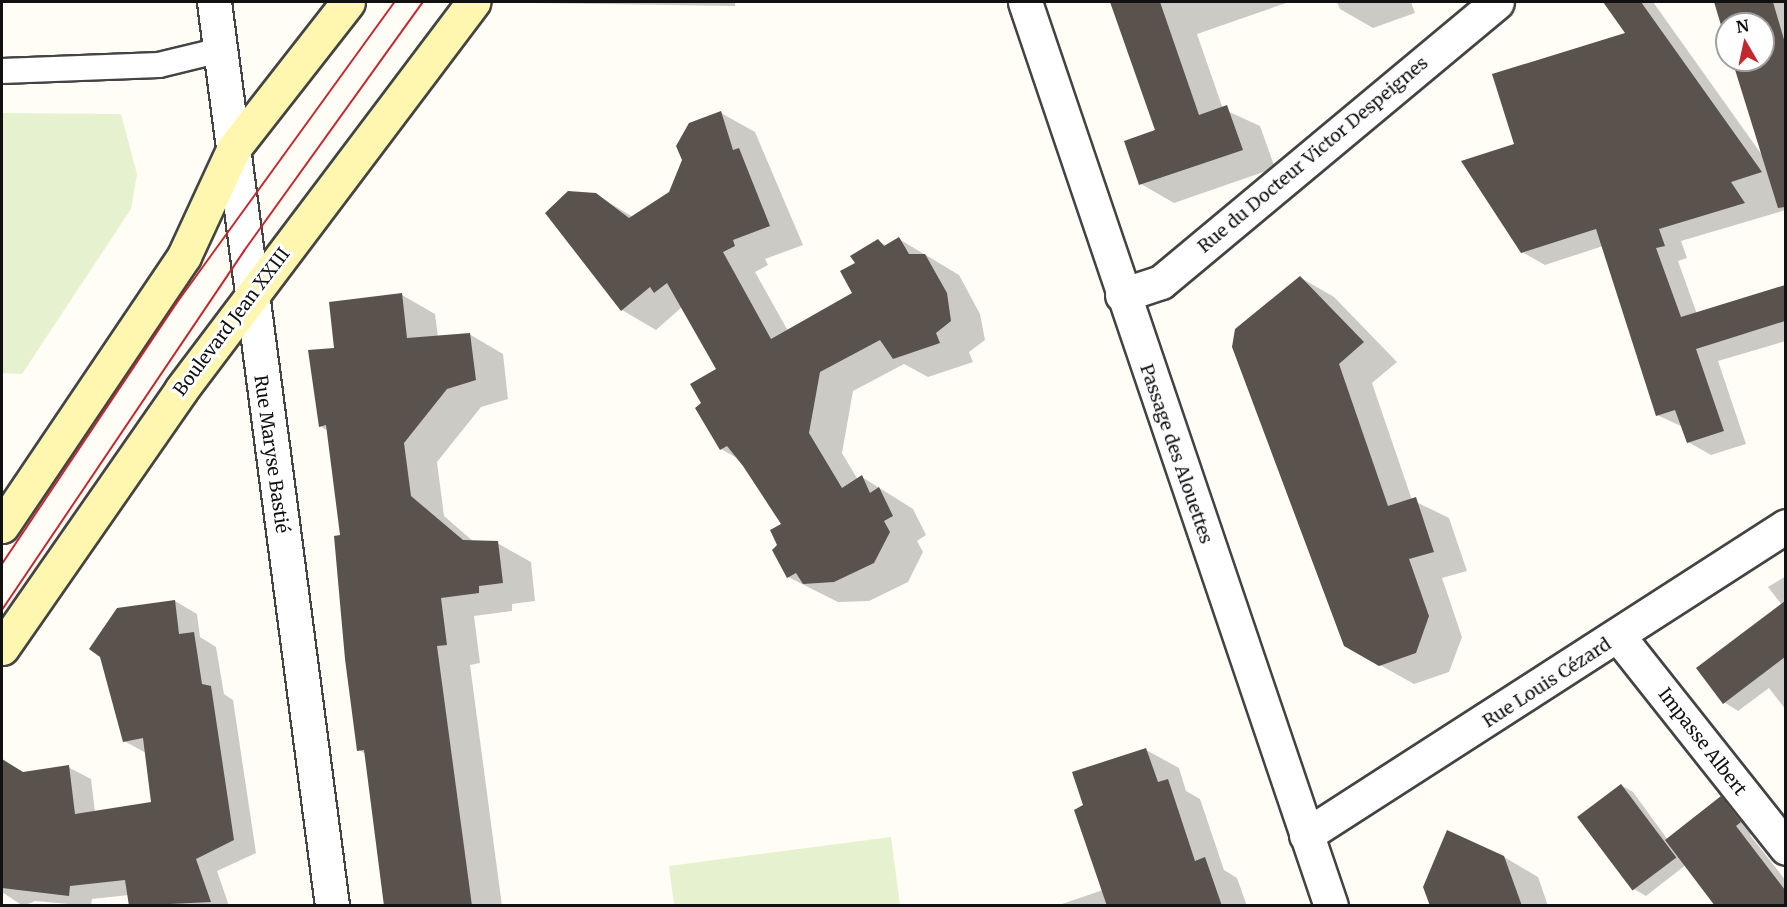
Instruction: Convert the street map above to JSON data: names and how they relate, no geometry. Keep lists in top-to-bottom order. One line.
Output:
{"streets":{"main road":["Boulevard Jean XXIII"],"street":["Rue du Docteur Victor Despeignes","Rue Maryse Bastié","Passage des Alouettes","Rue Louis Cézard","Impasse Albert"]},"crossings":[["Rue du Docteur Victor Despeignes","Passage des Alouettes"],["Boulevard Jean XXIII","Rue Maryse Bastié"],["Passage des Alouettes","Rue Louis Cézard"],["Rue Louis Cézard","Impasse Albert"]],"north":"top"}
